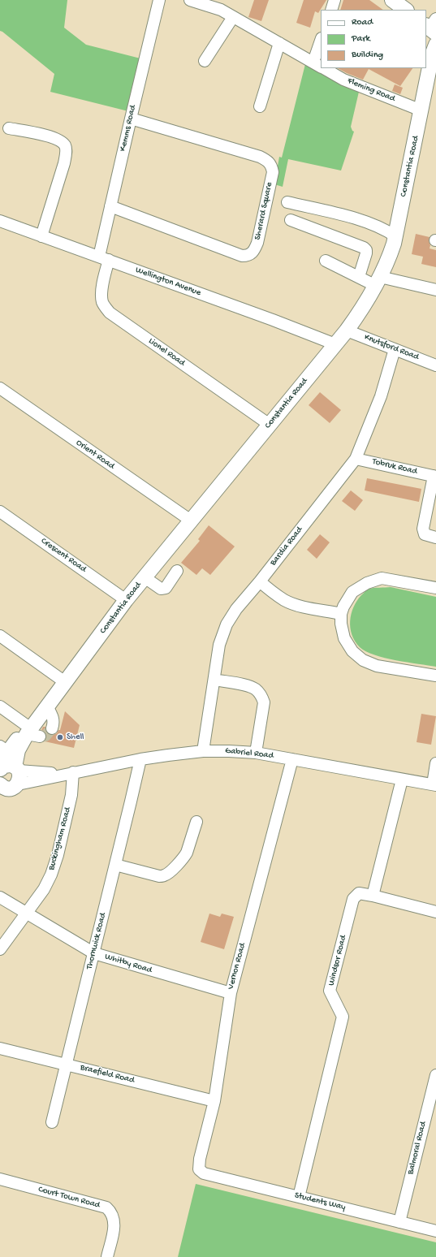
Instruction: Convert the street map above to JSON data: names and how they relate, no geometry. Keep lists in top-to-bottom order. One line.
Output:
{"streets":{"main road":["Constantia Road"],"street":["Fleming Road","Kemms Road","Sherard Square","Wellington Avenue","Knutsford Road","Lionel Road","Orient Road","Tobruk Road","Bardia Road","Crescent Road","Gabriel Road","Buckingham Road","Thornwick Road","Windsor Road","Whitby Road","Vernon Road","Braefield Road","Balmoral Road","Court Town Road","Students Way"]},"crossings":[["Fleming Road","Constantia Road"],["Kemms Road","Sherard Square"],["Kemms Road","Wellington Avenue"],["Kemms Road","Lionel Road"],["Constantia Road","Wellington Avenue"],["Constantia Road","Knutsford Road"],["Constantia Road","Lionel Road"],["Constantia Road","Orient Road"],["Constantia Road","Crescent Road"],["Constantia Road","Gabriel Road"],["Wellington Avenue","Lionel Road"],["Knutsford Road","Bardia Road"],["Tobruk Road","Bardia Road"],["Bardia Road","Gabriel Road"],["Gabriel Road","Buckingham Road"],["Gabriel Road","Thornwick Road"],["Gabriel Road","Vernon Road"],["Buckingham Road","Whitby Road"],["Thornwick Road","Whitby Road"],["Thornwick Road","Braefield Road"],["Windsor Road","Students Way"],["Whitby Road","Vernon Road"],["Vernon Road","Braefield Road"],["Vernon Road","Students Way"],["Balmoral Road","Students Way"]],"places":["Shell"],"legend":["Road","Park","Building"]}
